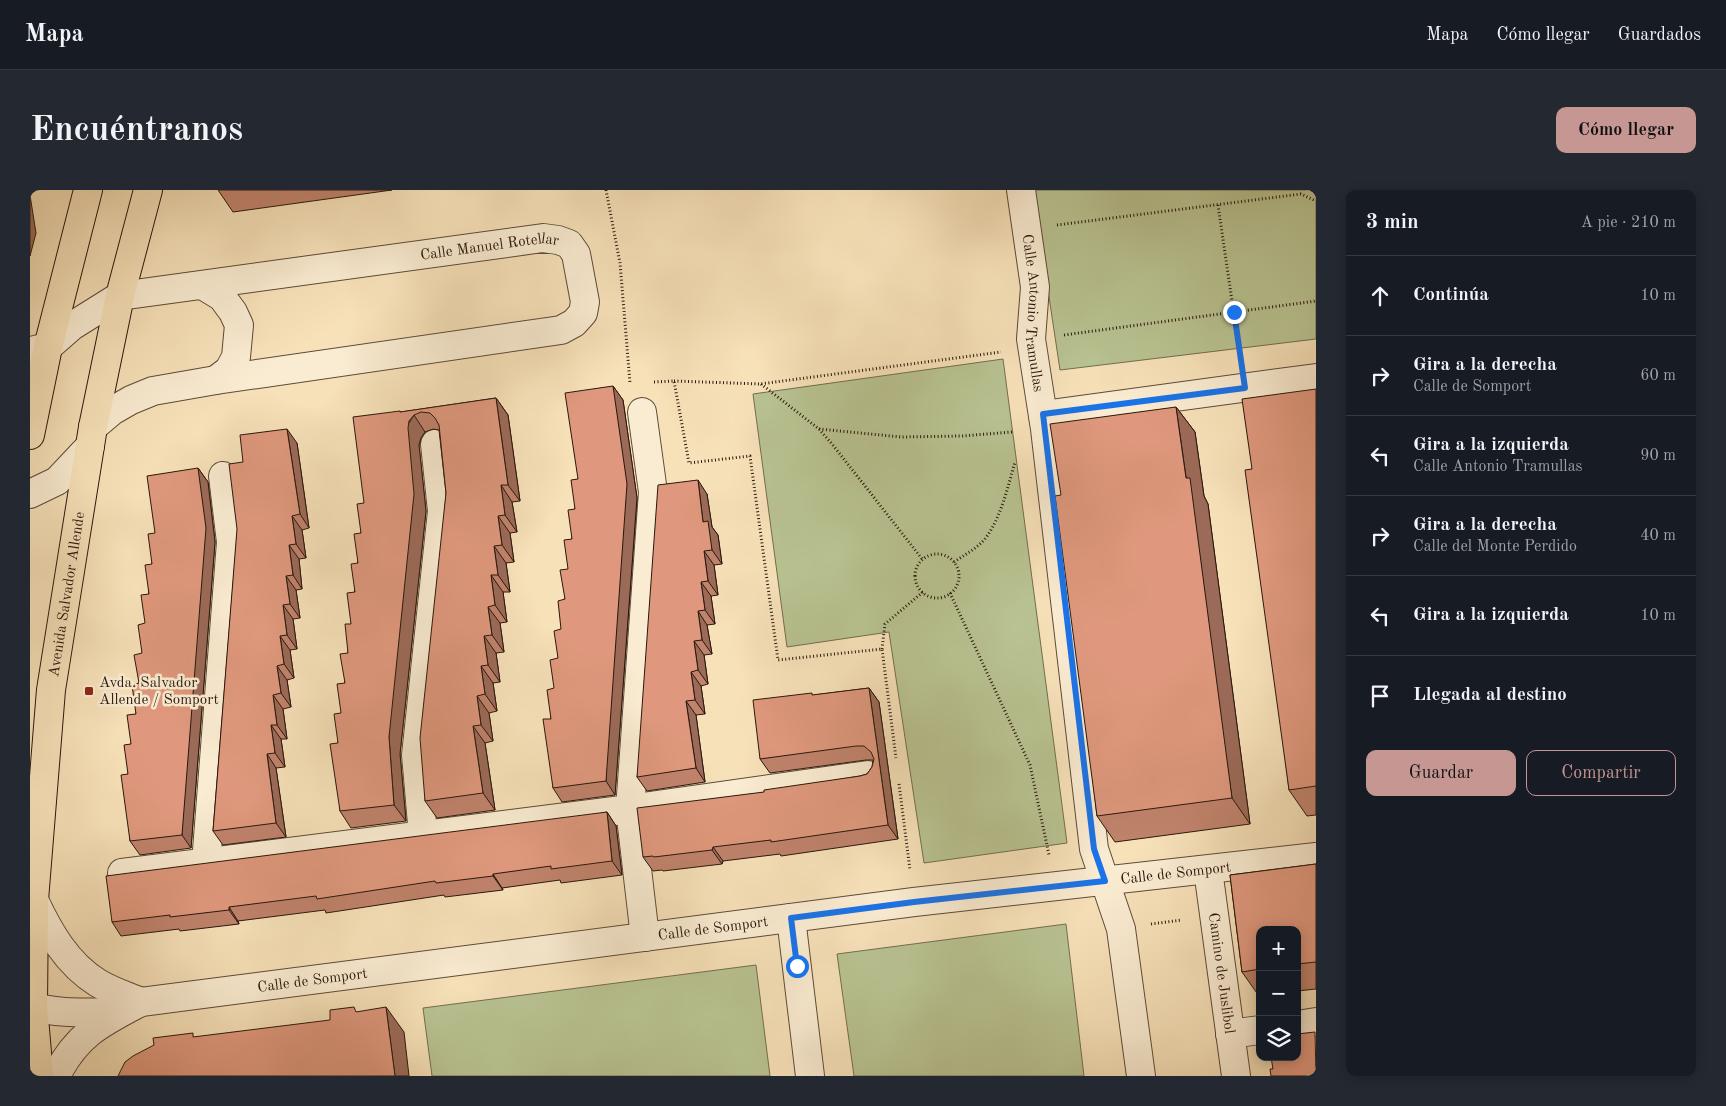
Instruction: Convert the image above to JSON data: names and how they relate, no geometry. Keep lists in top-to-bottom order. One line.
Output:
{"streets":{"main road":["Avenida Salvador Allende"],"street":["Calle Manuel Rotellar","Calle Antonio Tramullas","Calle de Somport","Camino de Juslibol"]},"crossings":[["Calle Manuel Rotellar","Avenida Salvador Allende"],["Calle Antonio Tramullas","Calle de Somport"],["Calle de Somport","Camino de Juslibol"]],"places":{"transit":["Avda. Salvador Allende / Somport"]},"page":{"header":"Mapa","nav":["Mapa","Cómo llegar","Guardados"],"buttons":["Cómo llegar",["Guardar","Compartir"]],"title":"Encuéntranos","heading":["3 min","A pie · 210 m"],"list":[["Continúa","10 m"],["Gira a la derecha","Calle de Somport","60 m"],["Gira a la izquierda","Calle Antonio Tramullas","90 m"],["Gira a la derecha","Calle del Monte Perdido","40 m"],["Gira a la izquierda","10 m"],"Llegada al destino"],"map_buttons":["+","−"]}}
